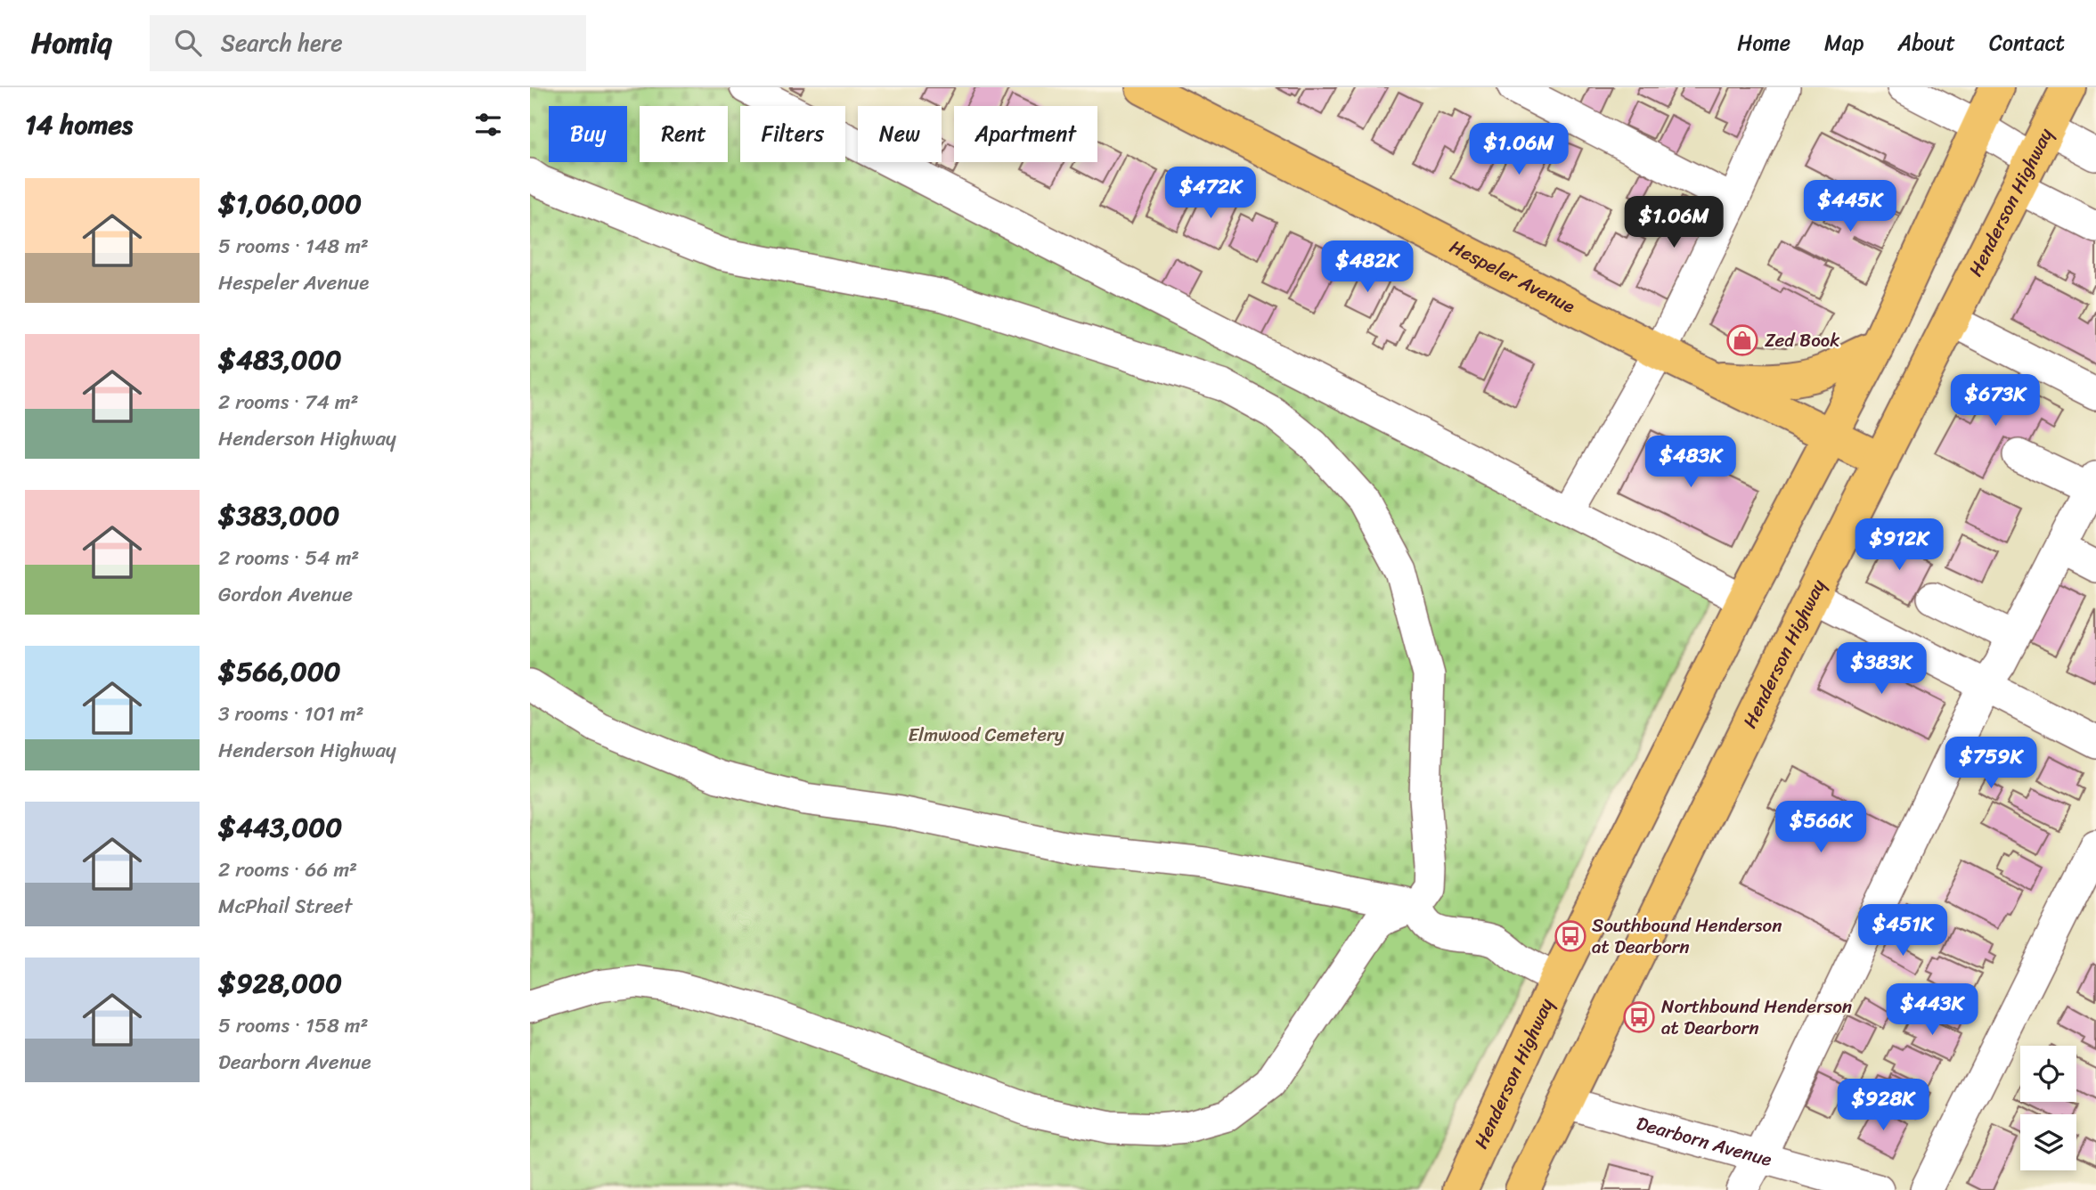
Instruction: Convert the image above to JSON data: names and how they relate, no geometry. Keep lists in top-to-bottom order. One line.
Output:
{"streets":{"main road":["Henderson Highway","Hespeler Avenue"],"street":["Dearborn Avenue"]},"crossings":[["Henderson Highway","Hespeler Avenue"],["Henderson Highway","Dearborn Avenue"]],"parks":["Elmwood Cemetery"],"places":{"shop":["Zed Book"],"bus stop":["Southbound Henderson at Dearborn","Northbound Henderson at Dearborn"]},"page":{"header":"Homiq","search":"Search here","nav":["Home","Map","About","Contact"],"heading":"14 homes","chip":["Buy","Rent","Filters","New","Apartment"],"price":["$1.06M","$472K","$445K","$1.06M","$482K","$673K","$483K","$912K","$383K","$759K","$566K","$451K","$443K","$928K"],"list":[{"name":"$1,060,000","note":"5 rooms · 148 m² · Hespeler Avenue"},{"name":"$483,000","note":"2 rooms · 74 m² · Henderson Highway"},{"name":"$383,000","note":"2 rooms · 54 m² · Gordon Avenue"},{"name":"$566,000","note":"3 rooms · 101 m² · Henderson Highway"},{"name":"$443,000","note":"2 rooms · 66 m² · McPhail Street"},{"name":"$928,000","note":"5 rooms · 158 m² · Dearborn Avenue"}]}}
